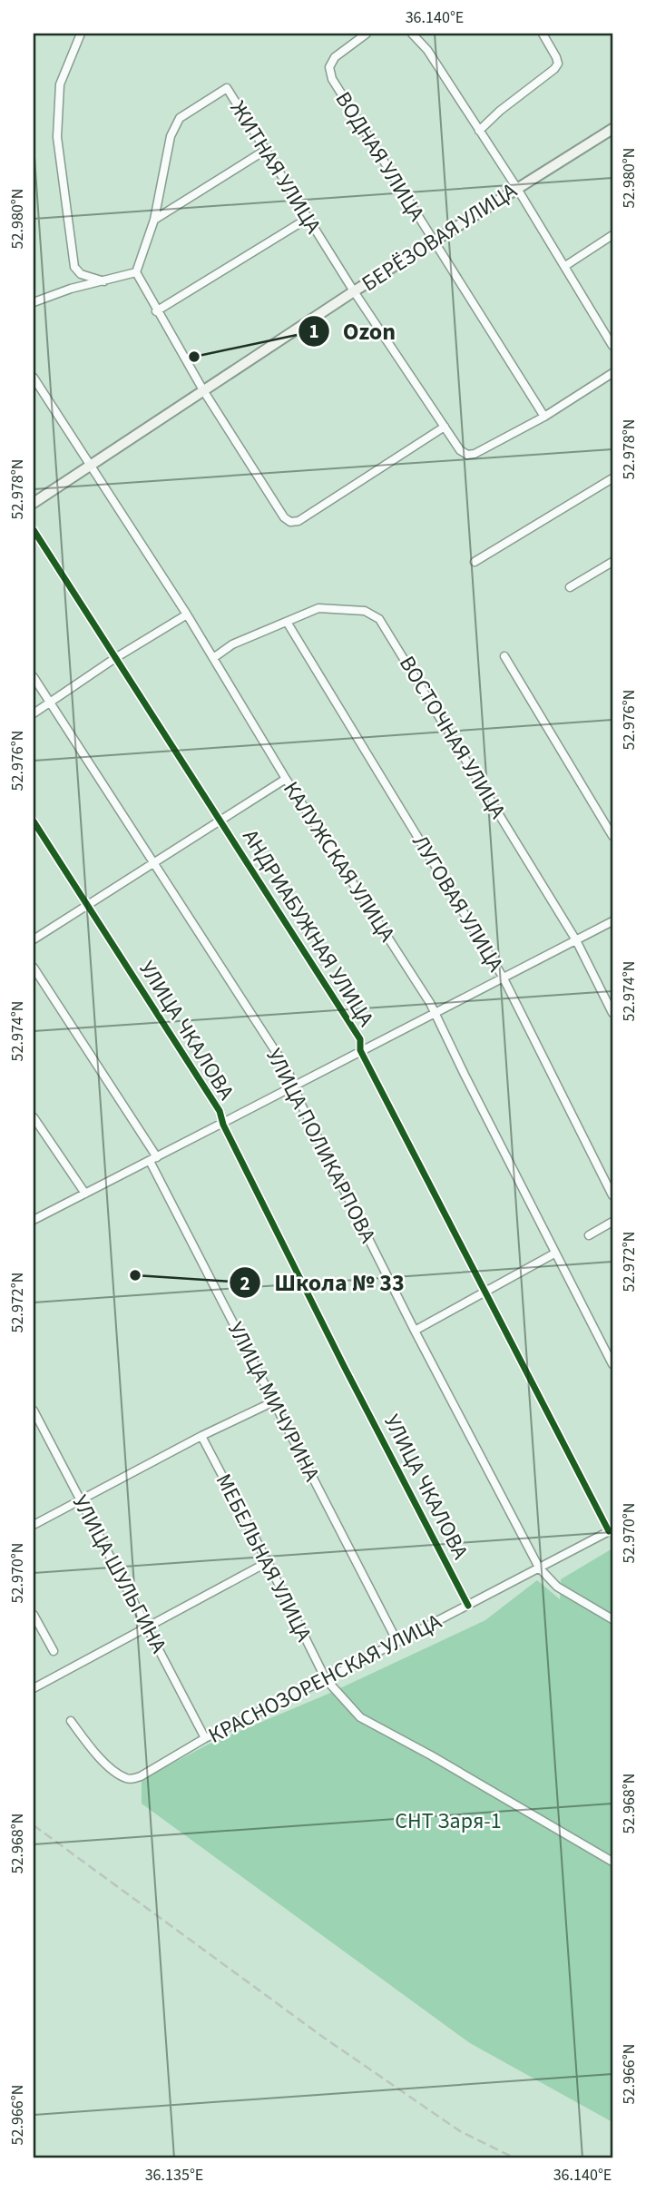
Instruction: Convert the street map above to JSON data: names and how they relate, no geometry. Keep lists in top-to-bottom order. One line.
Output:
{"streets":{"main road":["БЕРЁЗОВАЯ УЛИЦА"],"street":["ВОДНАЯ УЛИЦА","ЖИТНАЯ УЛИЦА","ВОСТОЧНАЯ УЛИЦА","КАЛУЖСКАЯ УЛИЦА","ЛУГОВАЯ УЛИЦА","АНДРИАБУЖНАЯ УЛИЦА","УЛИЦА ЧКАЛОВА","УЛИЦА ПОЛИКАРПОВА","УЛИЦА МИЧУРИНА","МЕБЕЛЬНАЯ УЛИЦА","УЛИЦА ШУЛЬГИНА","КРАСНОЗОРЕНСКАЯ УЛИЦА"]},"crossings":[["ВОДНАЯ УЛИЦА","ЖИТНАЯ УЛИЦА"],["ВОДНАЯ УЛИЦА","БЕРЁЗОВАЯ УЛИЦА"],["ЖИТНАЯ УЛИЦА","БЕРЁЗОВАЯ УЛИЦА"],["БЕРЁЗОВАЯ УЛИЦА","КАЛУЖСКАЯ УЛИЦА"],["ВОСТОЧНАЯ УЛИЦА","КАЛУЖСКАЯ УЛИЦА"],["ВОСТОЧНАЯ УЛИЦА","ЛУГОВАЯ УЛИЦА"],["АНДРИАБУЖНАЯ УЛИЦА","КРАСНОЗОРЕНСКАЯ УЛИЦА"],["УЛИЦА ЧКАЛОВА","КРАСНОЗОРЕНСКАЯ УЛИЦА"],["УЛИЦА ПОЛИКАРПОВА","КРАСНОЗОРЕНСКАЯ УЛИЦА"],["УЛИЦА МИЧУРИНА","КРАСНОЗОРЕНСКАЯ УЛИЦА"],["МЕБЕЛЬНАЯ УЛИЦА","КРАСНОЗОРЕНСКАЯ УЛИЦА"],["УЛИЦА ШУЛЬГИНА","КРАСНОЗОРЕНСКАЯ УЛИЦА"]],"parks":["СНТ Заря-1"],"places":["Ozon","Школа № 33"],"coordinates":["36.140°E","52.980°N","52.978°N","52.976°N","52.974°N","52.972°N","52.970°N","52.968°N","52.966°N","36.135°E"]}
